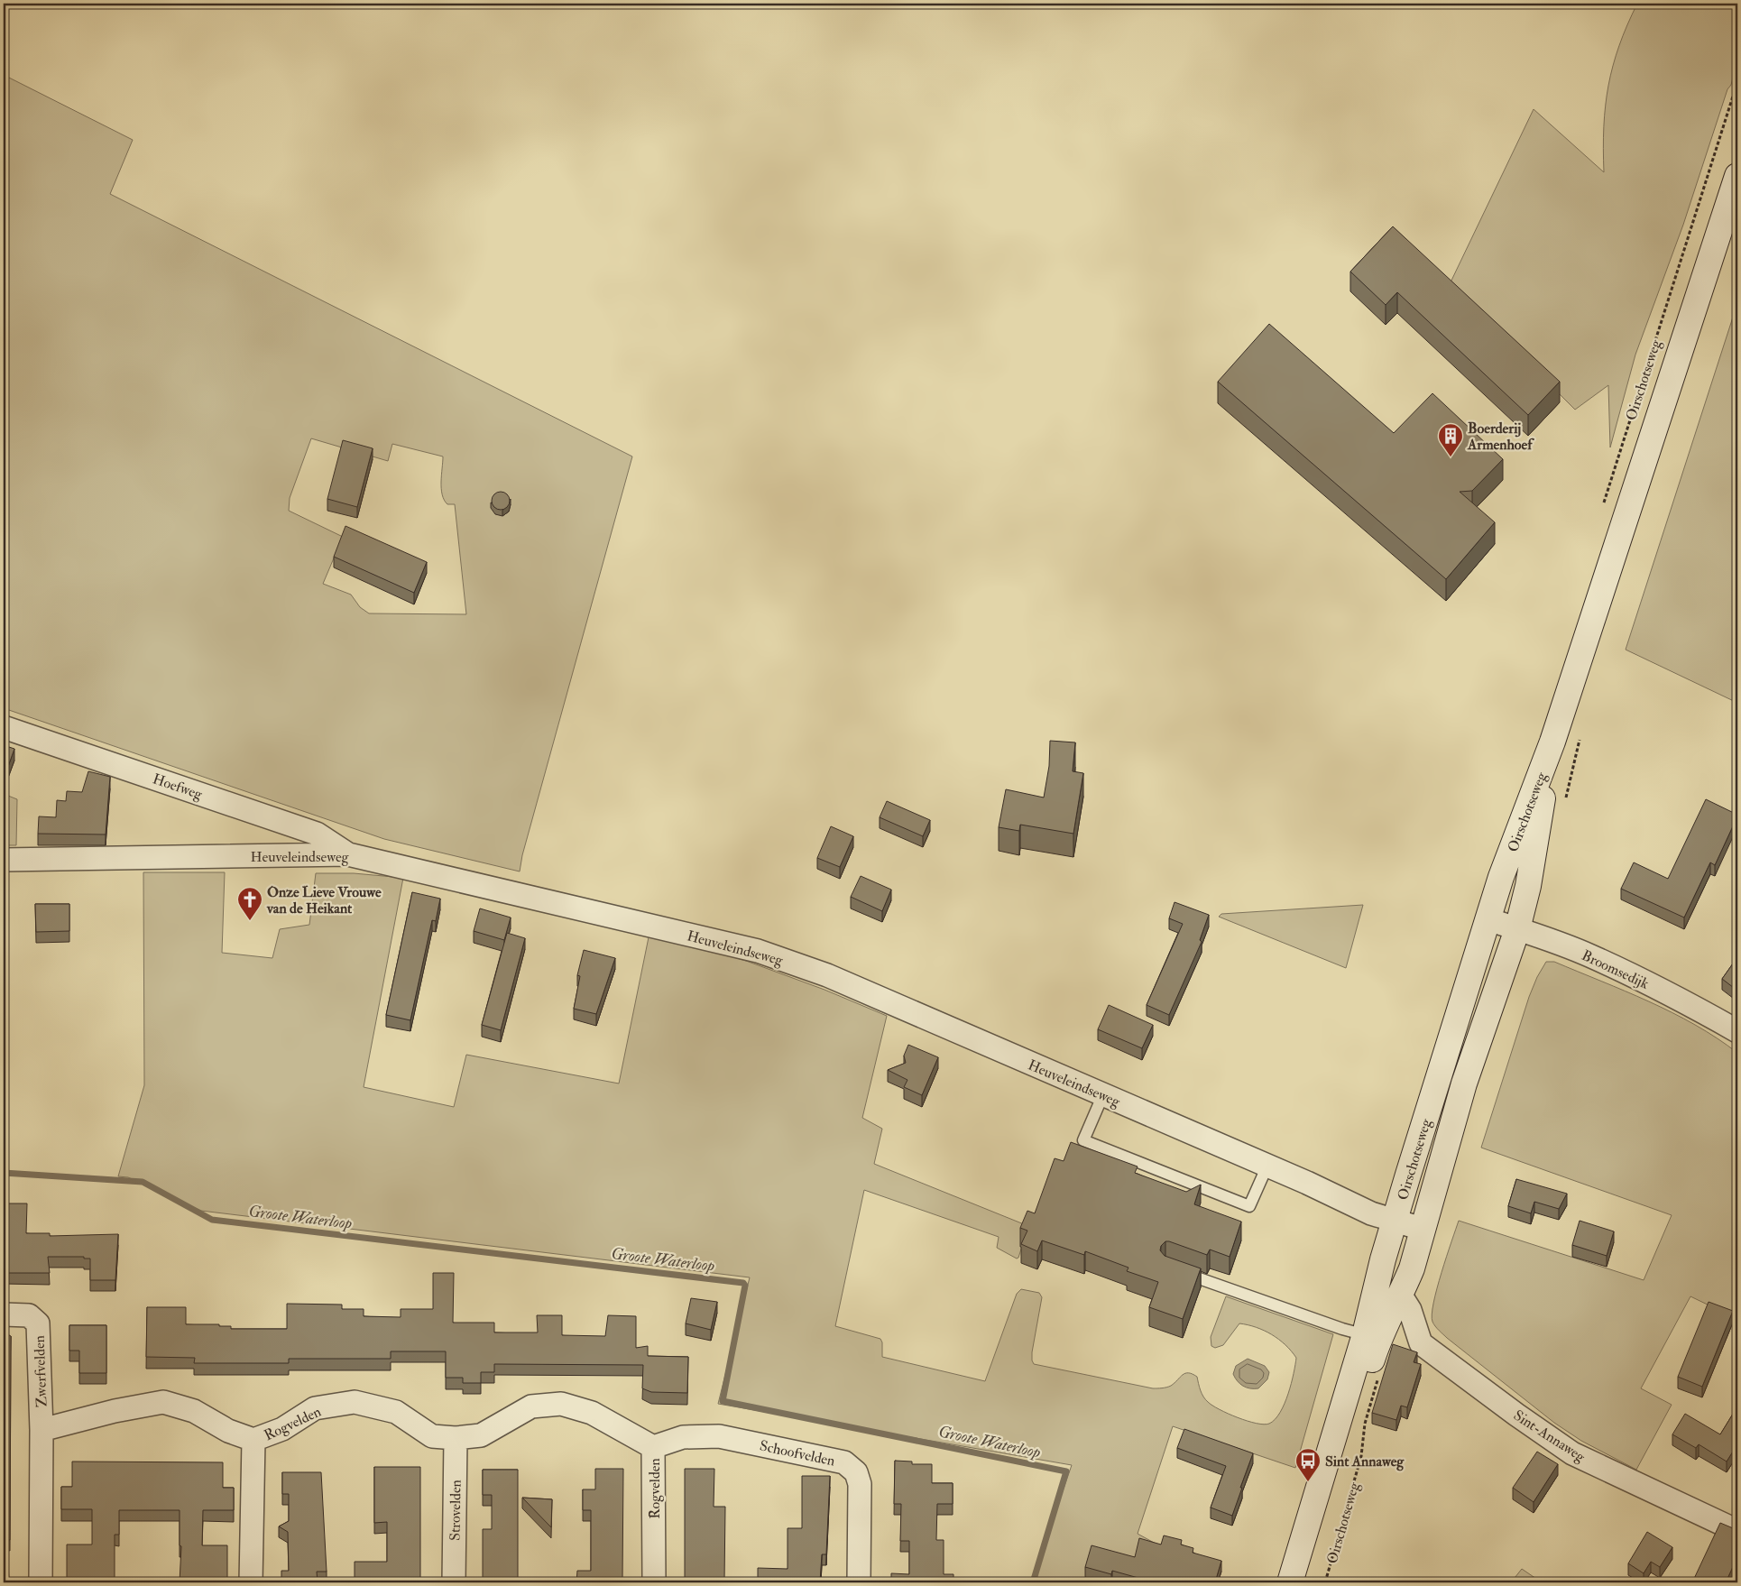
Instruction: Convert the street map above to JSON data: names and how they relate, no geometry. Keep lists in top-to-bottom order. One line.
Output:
{"streets":{"main road":["Oirschotseweg"],"street":["Hoefweg","Heuveleindseweg","Broomsedijk","Zwerfvelden","Rogvelden","Sint-Annaweg","Schoofvelden","Strovelden"]},"crossings":[["Oirschotseweg","Heuveleindseweg"],["Oirschotseweg","Broomsedijk"],["Oirschotseweg","Sint-Annaweg"],["Hoefweg","Heuveleindseweg"],["Zwerfvelden","Rogvelden"],["Rogvelden","Schoofvelden"],["Rogvelden","Strovelden"]],"water":["Groote Waterloop"],"places":{"building":["Boerderij Armenhoef"],"church":["Onze Lieve Vrouwe van de Heikant"],"bus stop":["Sint Annaweg"]}}
